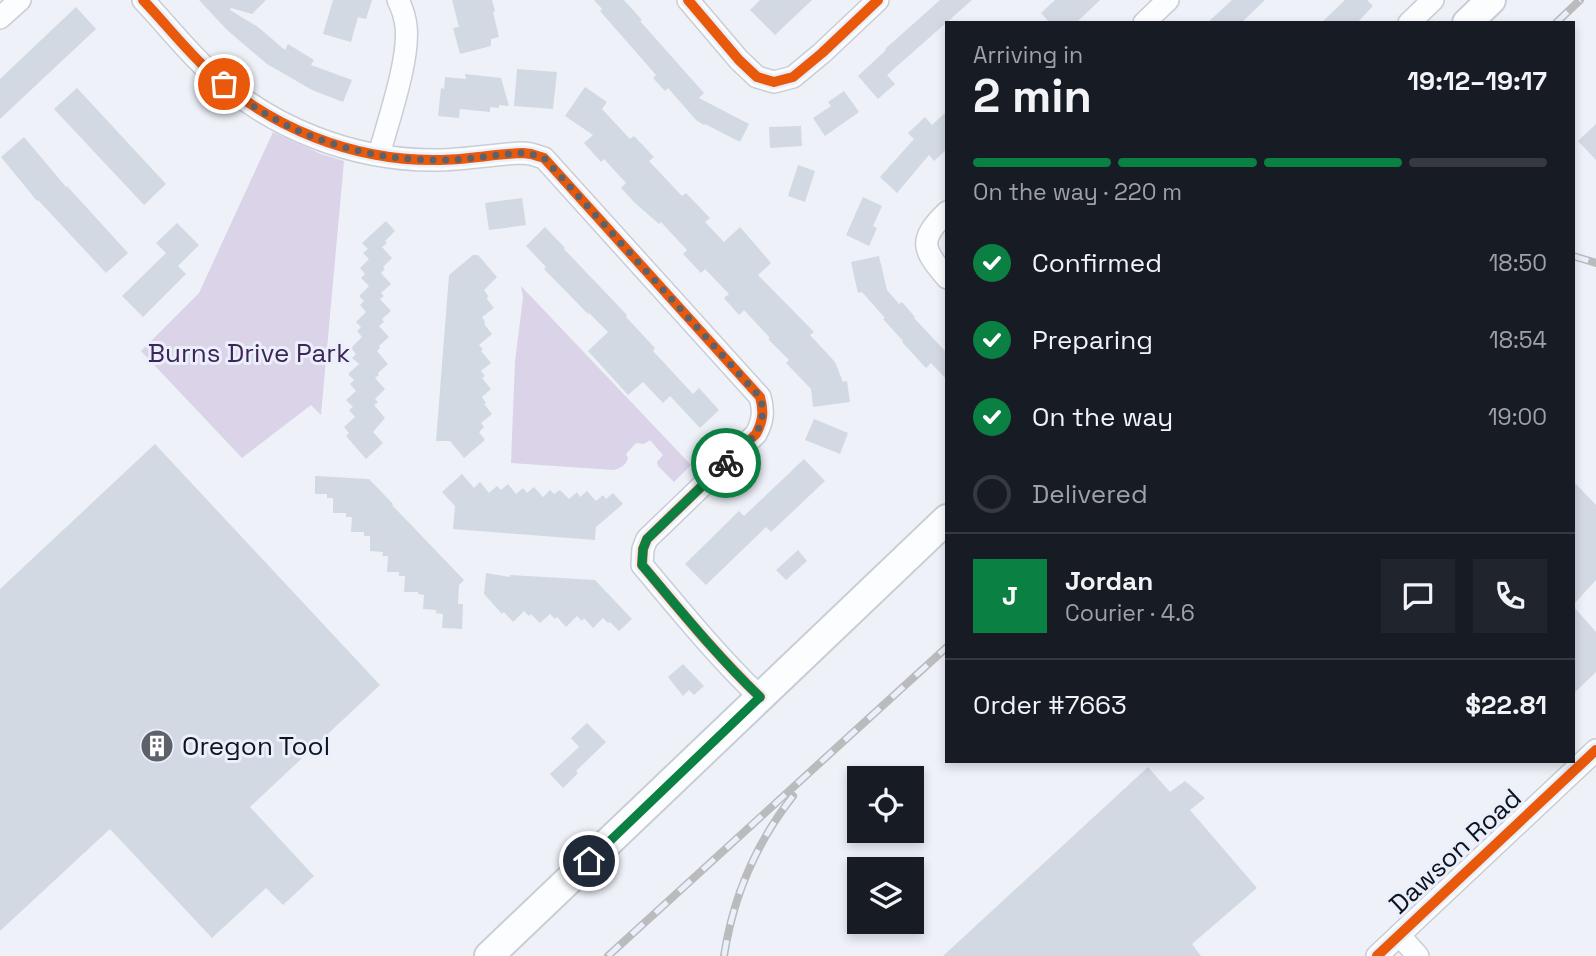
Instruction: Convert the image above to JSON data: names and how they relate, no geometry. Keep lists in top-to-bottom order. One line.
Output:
{"streets":{"street":["Dawson Road"]},"parks":["Burns Drive Park"],"places":{"building":["Oregon Tool"]},"page":{"heading":["2 min","Arriving in","19:12–19:17"],"panel":["Jordan","Courier · 4.6","Order #7663","$22.81"],"bar":"On the way · 220 m","list":[["Confirmed","18:50"],["Preparing","18:54"],["On the way","19:00"],"Delivered"],"round":"J"}}
